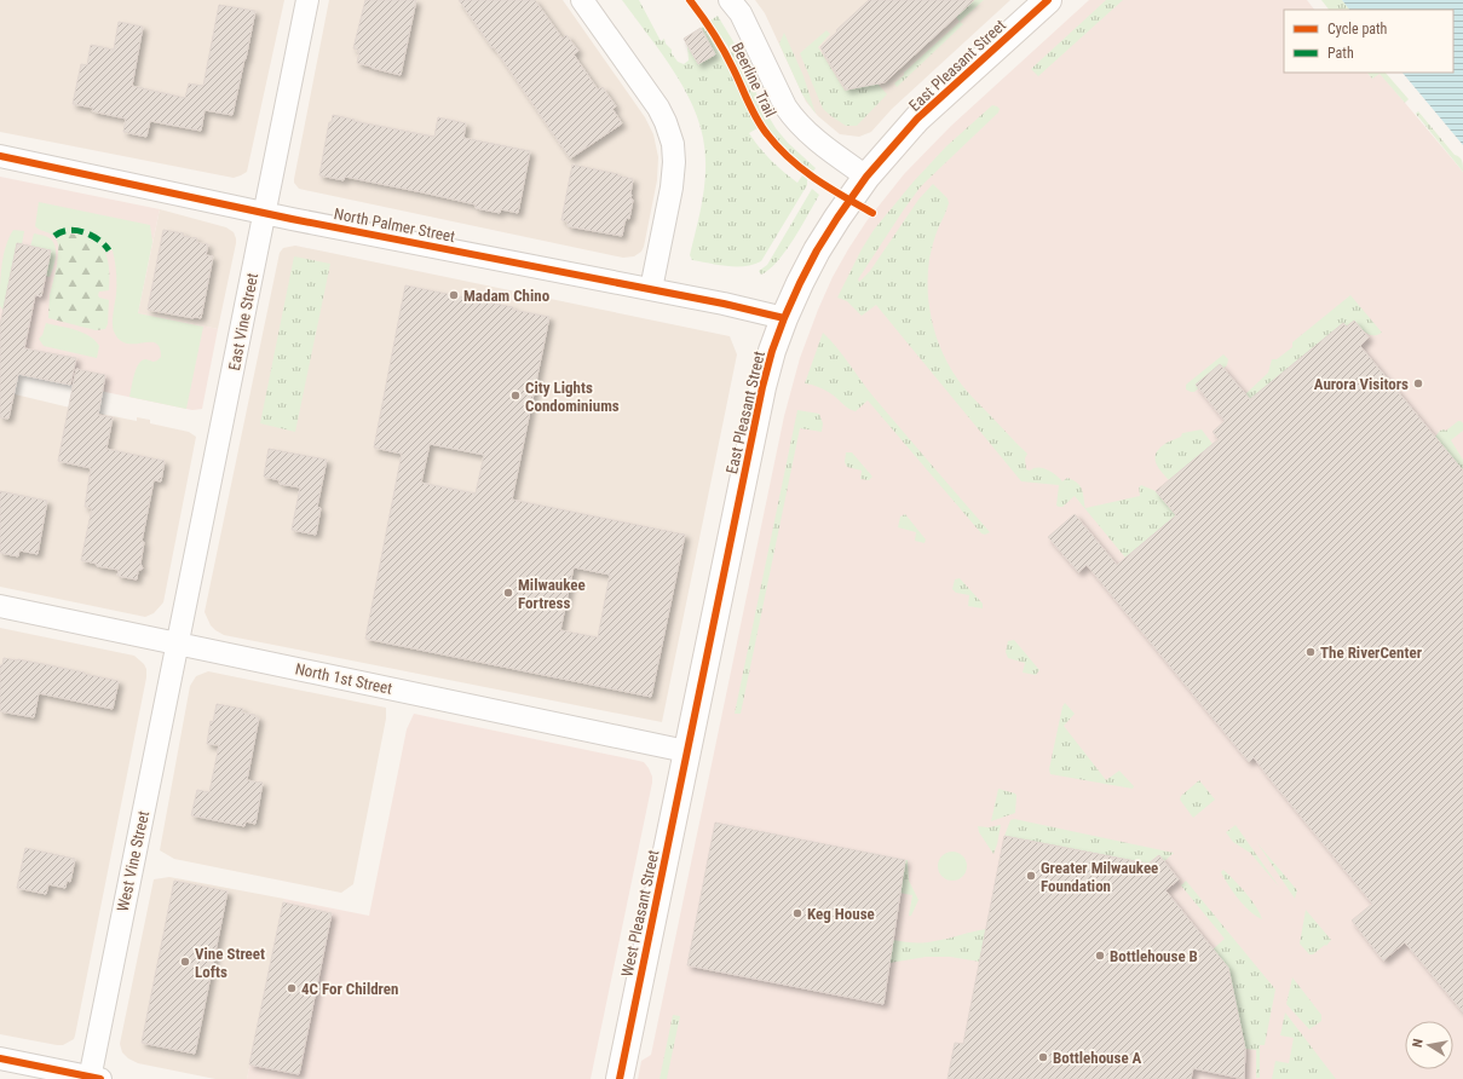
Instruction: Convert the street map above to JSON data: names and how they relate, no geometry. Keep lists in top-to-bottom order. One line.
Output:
{"streets":{"street":["East Pleasant Street","North Palmer Street","East Vine Street","North 1st Street","West Vine Street","West Pleasant Street"],"cycle path":["Beerline Trail"]},"crossings":[["East Pleasant Street","North Palmer Street"],["East Pleasant Street","North 1st Street"],["East Pleasant Street","West Pleasant Street"],["North Palmer Street","East Vine Street"],["East Vine Street","North 1st Street"],["East Vine Street","West Vine Street"],["North 1st Street","West Vine Street"],["North 1st Street","West Pleasant Street"]],"places":["Madam Chino","Aurora Visitors","City Lights Condominiums","Milwaukee Fortress","The RiverCenter","Greater Milwaukee Foundation","Keg House","Bottlehouse B","Vine Street Lofts","4C For Children","Bottlehouse A"],"legend":["Cycle path","Path"],"north":"left"}
